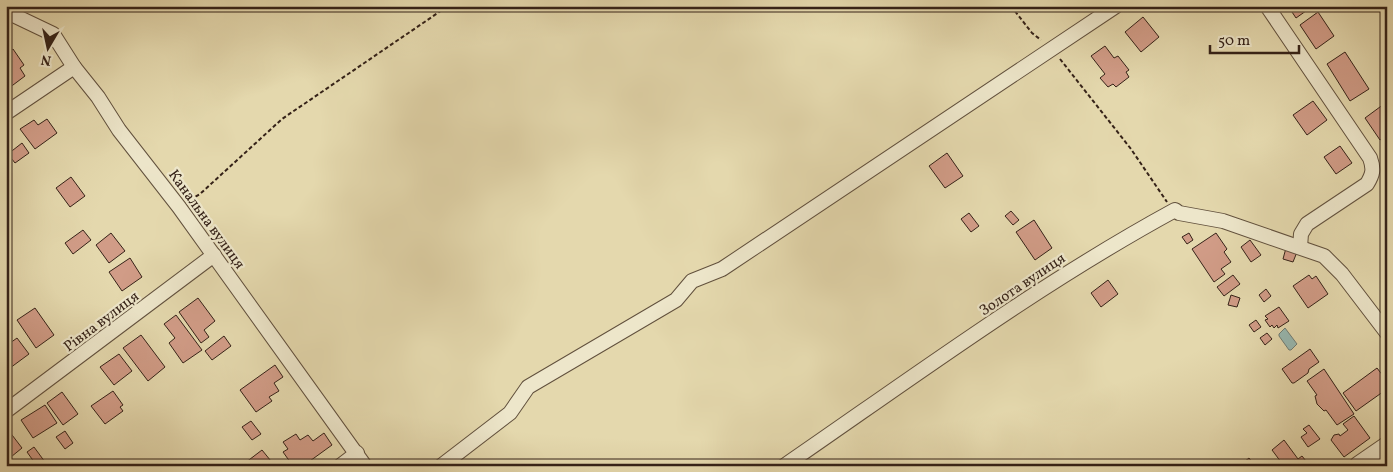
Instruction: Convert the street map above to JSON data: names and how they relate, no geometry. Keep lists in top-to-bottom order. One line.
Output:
{"streets":{"street":["Канальна вулиця","Золота вулиця","Рівна вулиця"]},"crossings":[["Канальна вулиця","Рівна вулиця"]],"scale_bar":"50 m","north":"bottom"}
